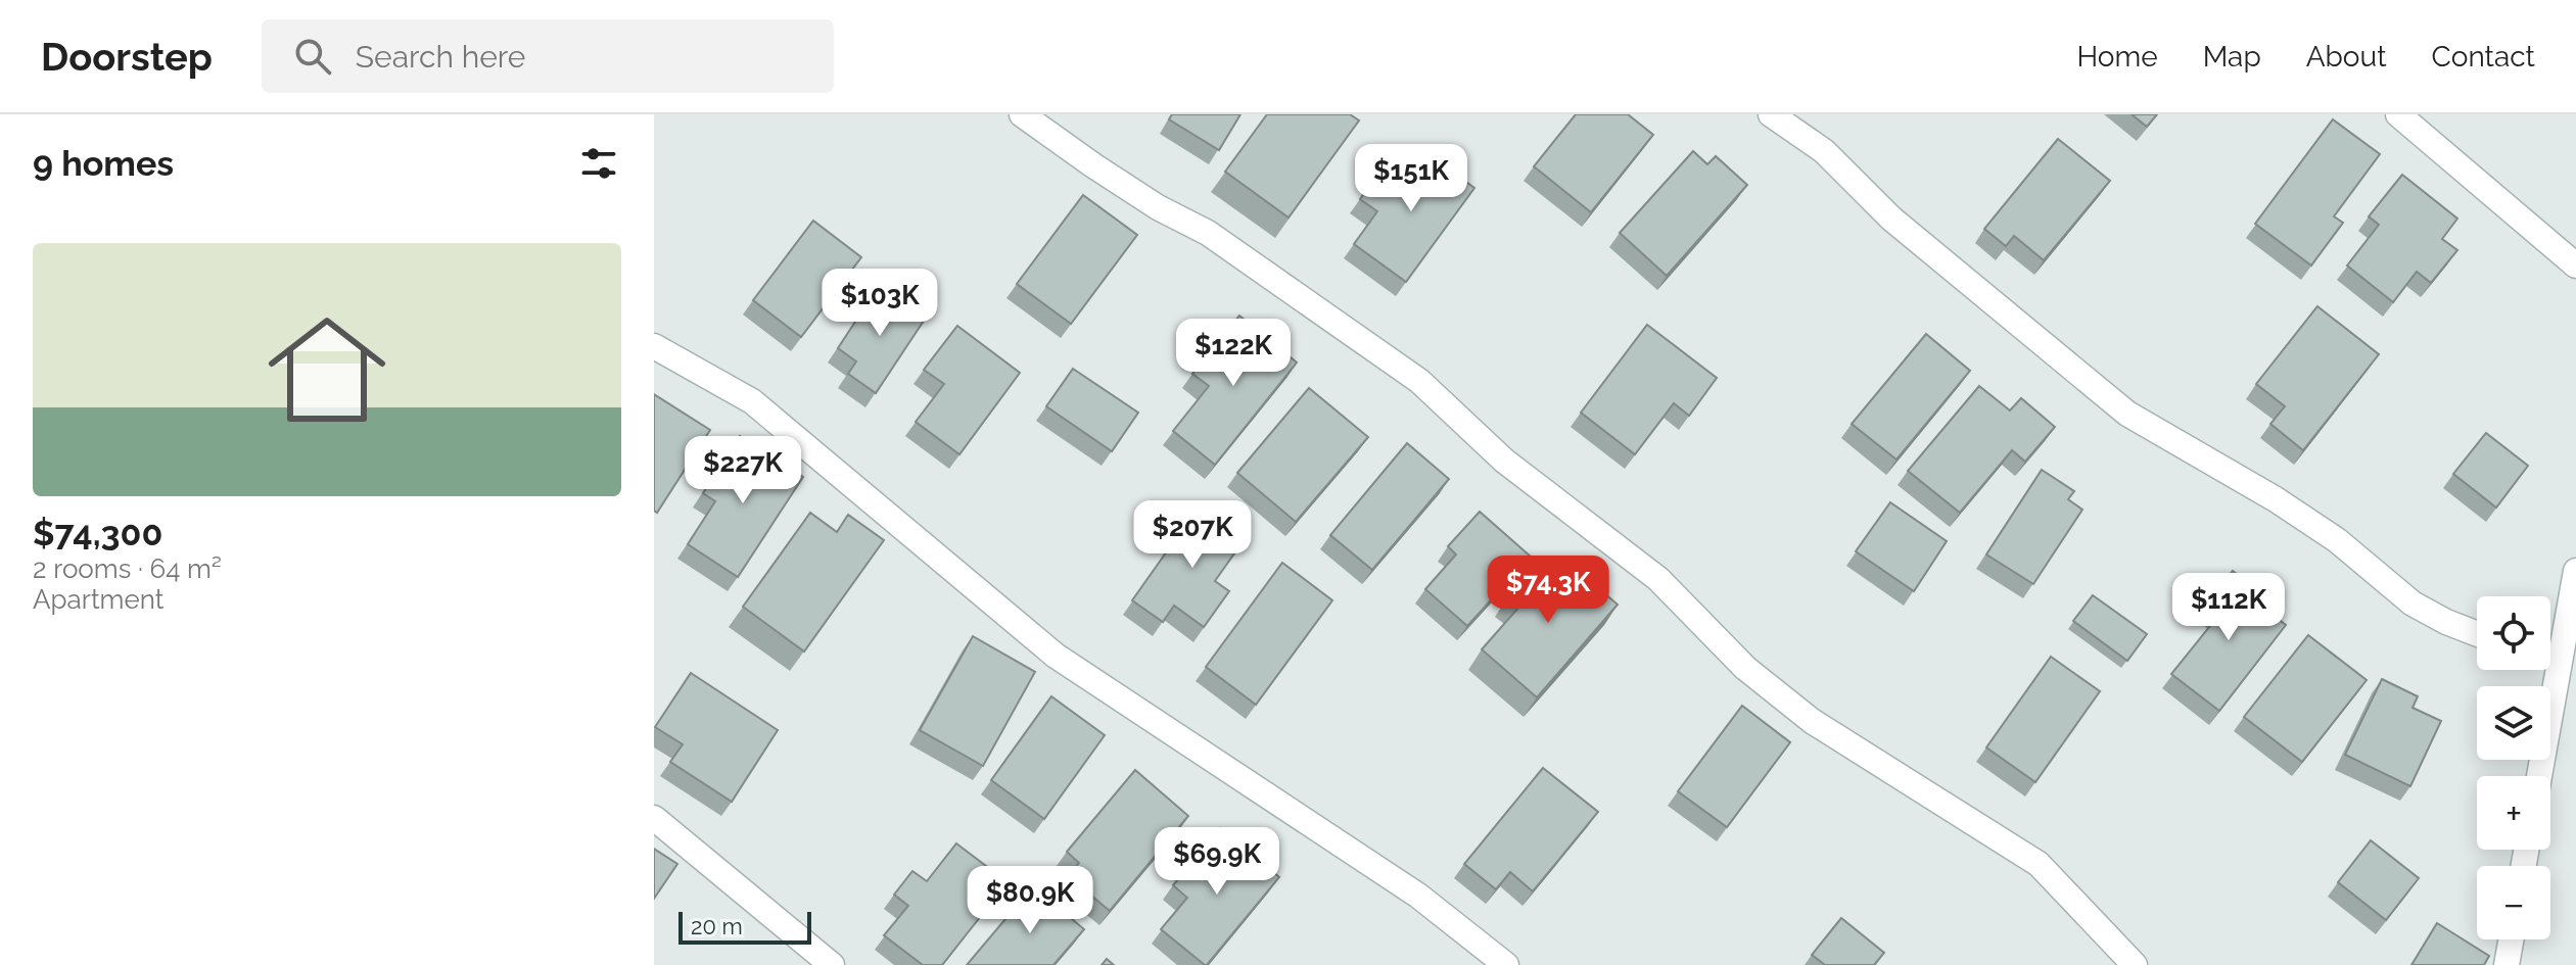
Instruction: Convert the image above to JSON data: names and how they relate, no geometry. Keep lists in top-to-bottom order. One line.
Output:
{"scale_bar":"20 m","page":{"header":"Doorstep","search":"Search here","nav":["Home","Map","About","Contact"],"heading":"9 homes","price":["$151K","$103K","$122K","$227K","$207K","$74.3K","$112K","$69.9K","$80.9K"],"list":[{"name":"$74,300","note":"2 rooms · 64 m² · Apartment"}],"map_buttons":["+","−"],"scale":"20 m"}}
